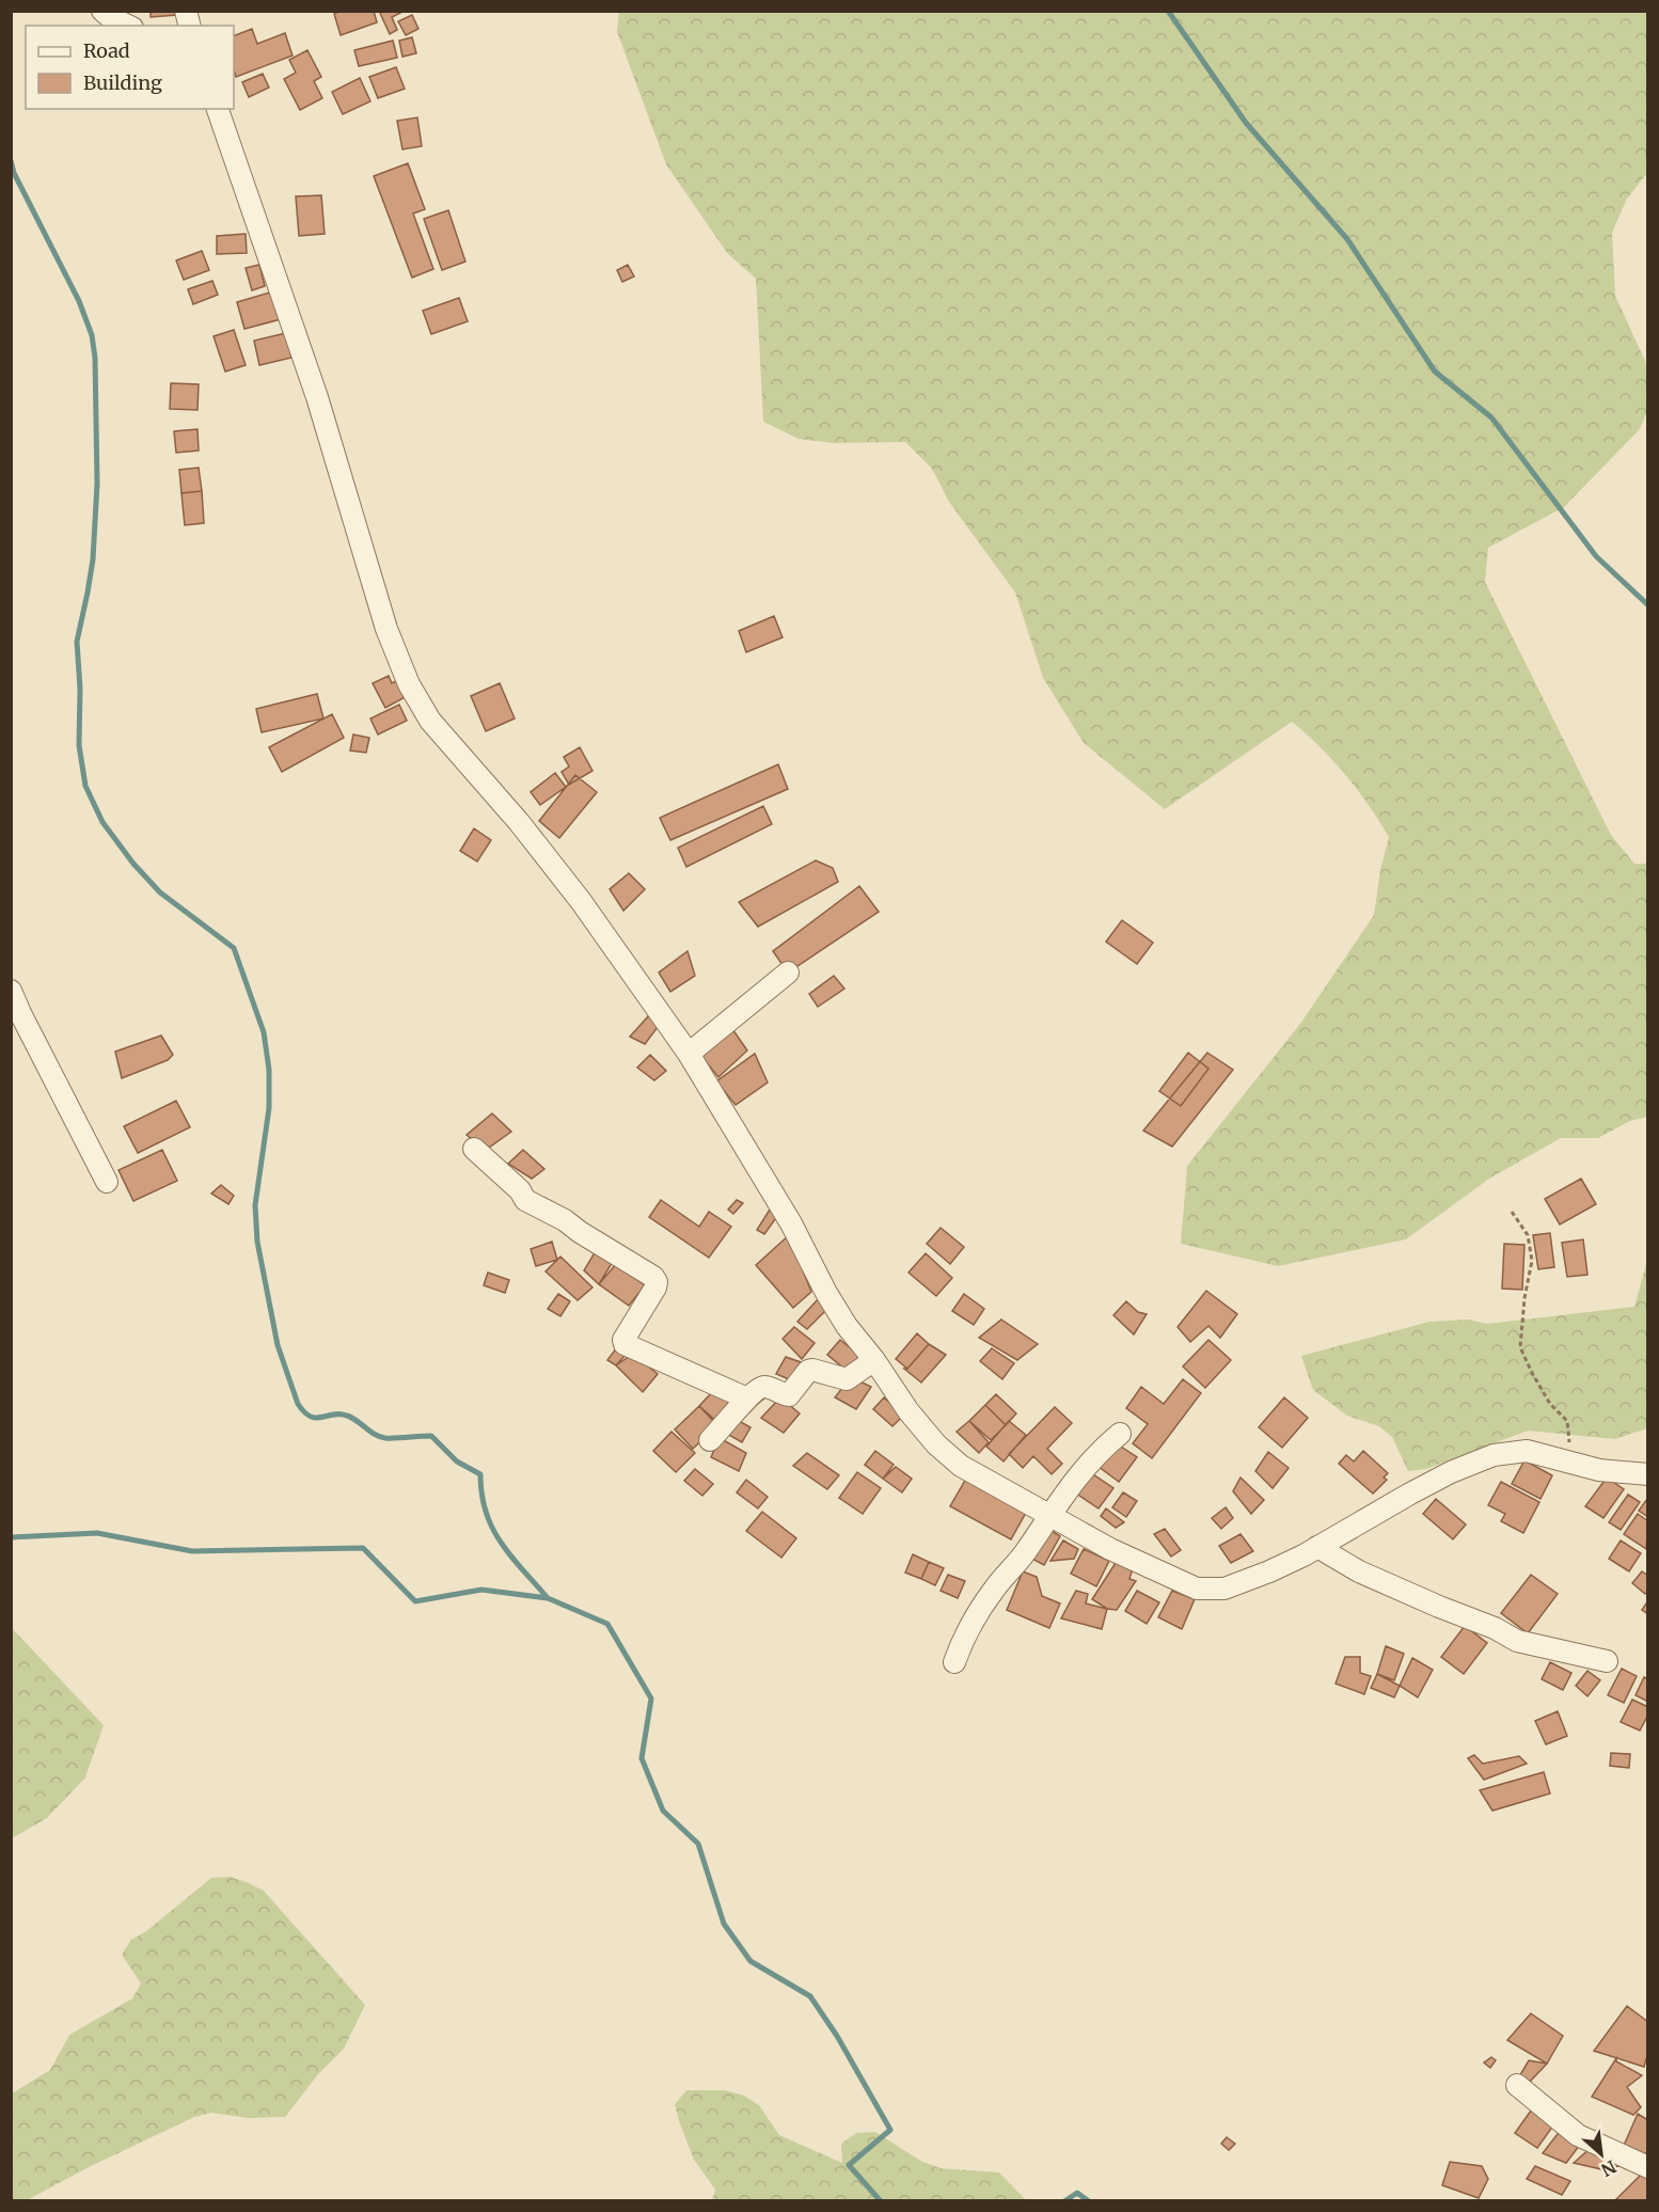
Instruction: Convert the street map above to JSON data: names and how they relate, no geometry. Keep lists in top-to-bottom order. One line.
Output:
{"legend":["Road","Building"],"north":"bottom right"}
